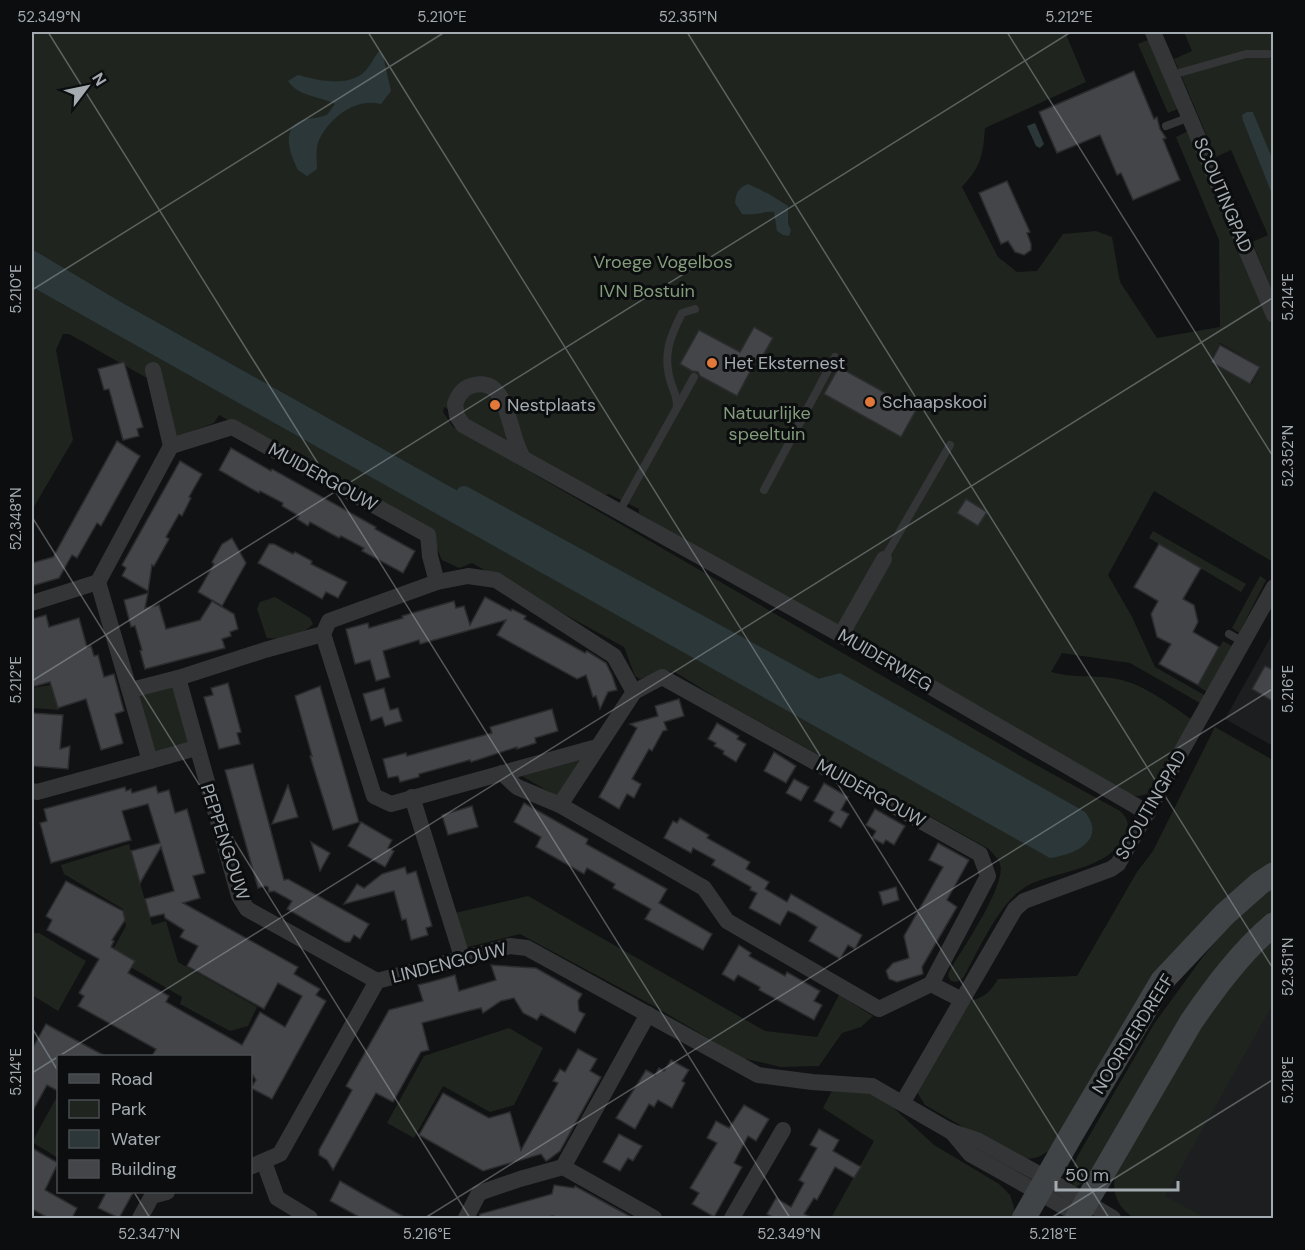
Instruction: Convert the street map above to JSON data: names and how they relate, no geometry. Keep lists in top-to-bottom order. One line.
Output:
{"streets":{"main road":["NOORDERDREEF"],"street":["SCOUTINGPAD","MUIDERGOUW","MUIDERWEG","PEPPENGOUW","LINDENGOUW"]},"crossings":[["SCOUTINGPAD","MUIDERWEG"],["PEPPENGOUW","LINDENGOUW"],["LINDENGOUW","NOORDERDREEF"]],"parks":["Vroege Vogelbos","IVN Bostuin","Natuurlijke speeltuin"],"places":["Het Eksternest","Schaapskooi","Nestplaats"],"legend":["Road","Park","Water","Building"],"scale_bar":"50 m","north":"top right","coordinates":["52.349°N","5.210°E","52.351°N","5.212°E","5.214°E","52.352°N","52.348°N","5.216°E","5.218°E","52.347°N"]}
